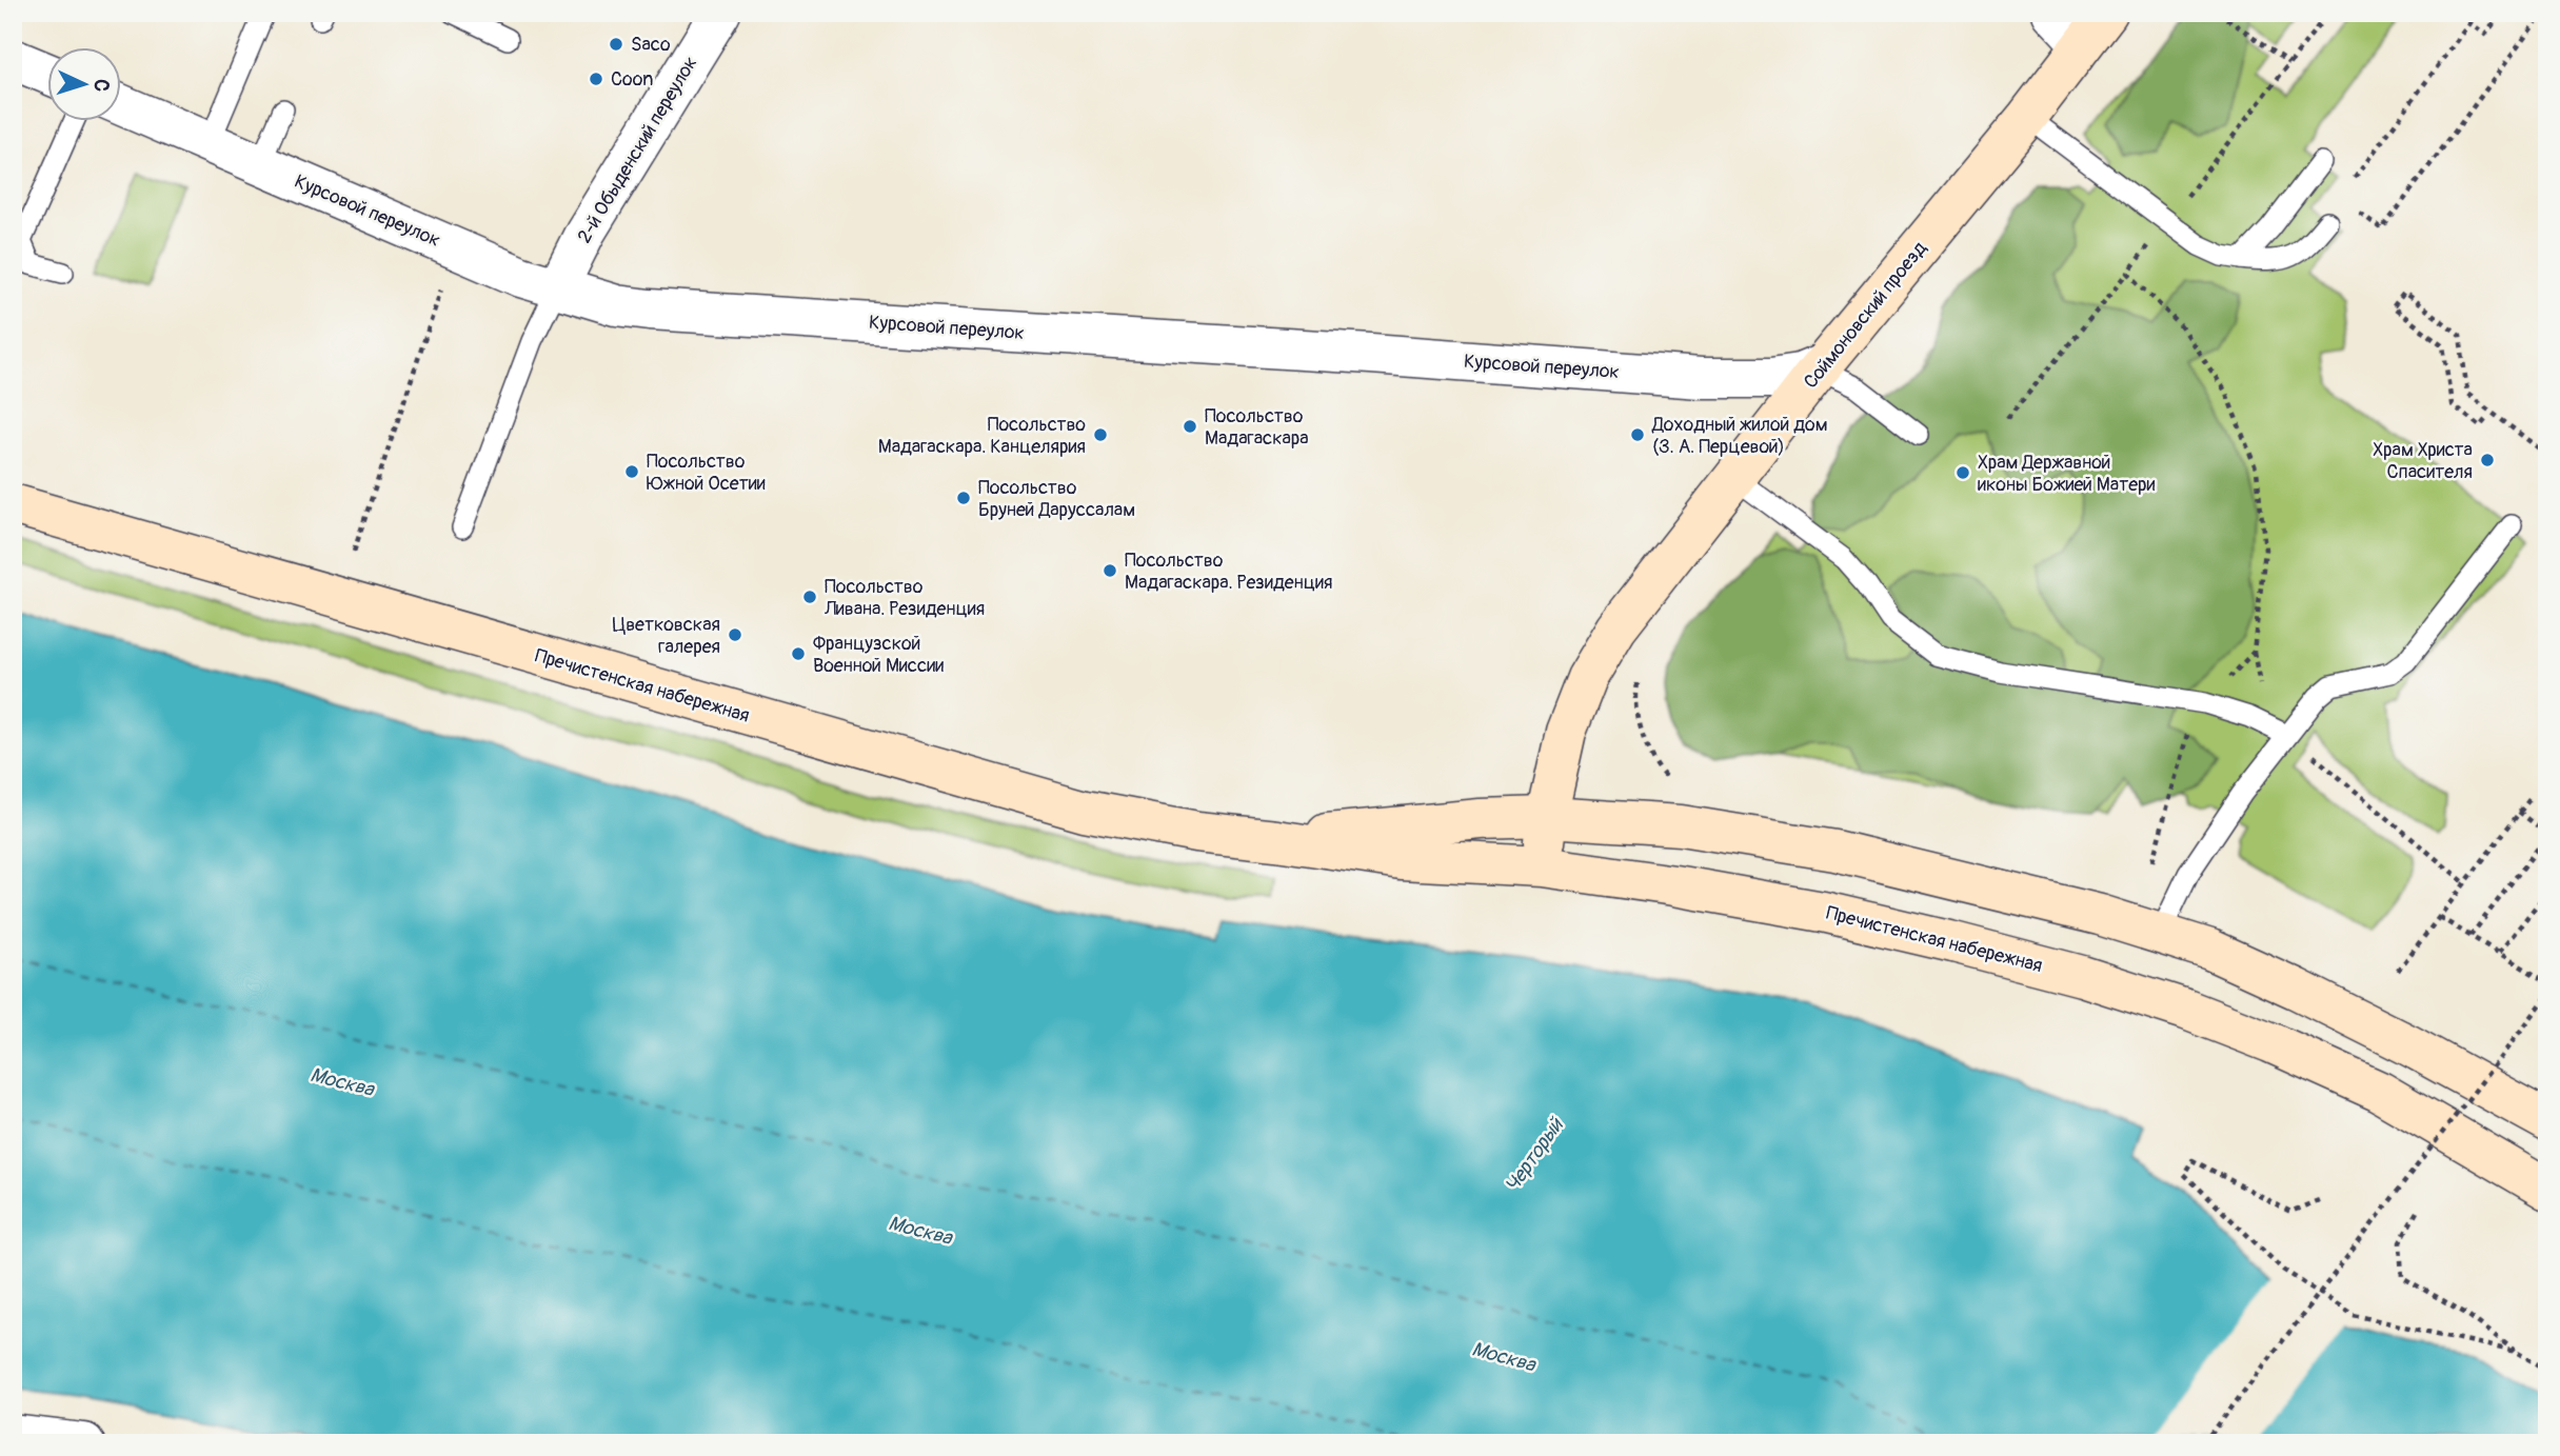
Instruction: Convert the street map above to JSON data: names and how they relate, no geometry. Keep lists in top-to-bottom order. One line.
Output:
{"streets":{"main road":["Соймоновский проезд","Пречистенская набережная"],"street":["2-й Обыденский переулок","Курсовой переулок"]},"crossings":[["2-й Обыденский переулок","Курсовой переулок"],["Курсовой переулок","Соймоновский проезд"],["Соймоновский проезд","Пречистенская набережная"]],"water":["Москва","Черторый"],"places":["Saco","Coon","Посольство Мадагаскара","Посольство Мадагаскара. Канцелярия","Доходный жилой дом (З. А. Перцевой)","Храм Христа Спасителя","Посольство Южной Осетии","Храм Державной иконы Божией Матери","Посольство Бруней Даруссалам","Посольство Мадагаскара. Резиденция","Посольство Ливана. Резиденция","Цветковская галерея","Французской Военной Миссии"],"north":"right"}
